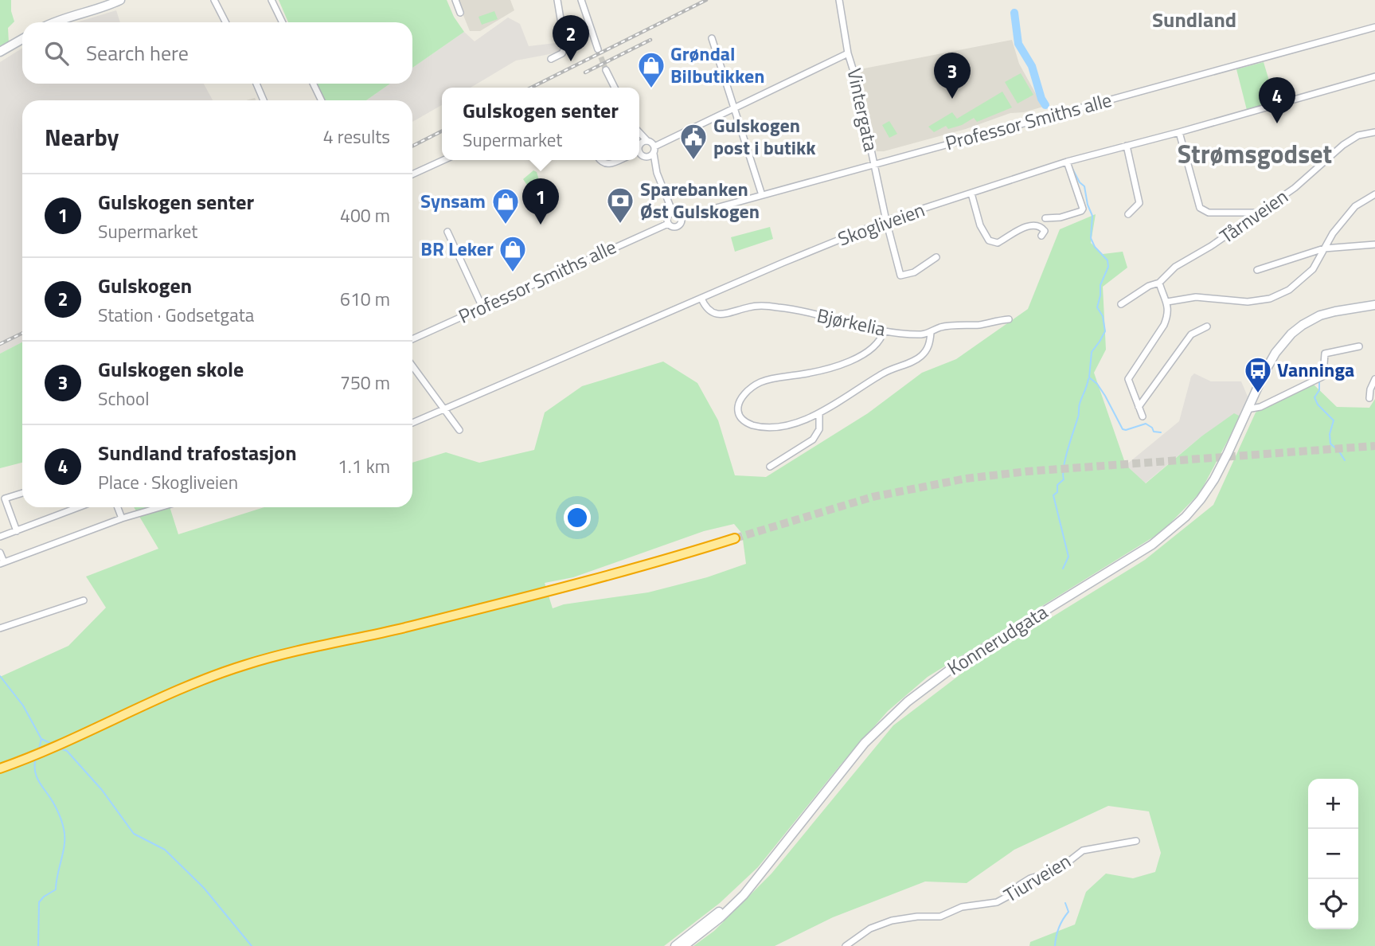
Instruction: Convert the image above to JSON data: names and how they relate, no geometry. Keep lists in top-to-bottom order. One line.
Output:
{"streets":{"main road":["Konnerudgata"],"street":["Vintergata","Professor Smiths alle","Tårnveien","Skogliveien","Bjørkelia","Tiurveien"]},"crossings":[["Vintergata","Professor Smiths alle"],["Vintergata","Skogliveien"],["Skogliveien","Bjørkelia"]],"districts":["Sundland","Strømsgodset"],"places":{"shop":["Grøndal Bilbutikken","Synsam","BR Leker"],"public building":["Gulskogen post i butikk"],"bank":["Sparebanken Øst Gulskogen"],"bus stop":["Vanninga"]},"page":{"pins":["2","3","4","1"],"search":"Search here","popup":["Gulskogen senter","Supermarket"],"heading":["Nearby","4 results"],"list":[{"mark":"1","name":"Gulskogen senter","note":"Supermarket","value":"400 m"},{"mark":"2","name":"Gulskogen","note":"Station · Godsetgata","value":"610 m"},{"mark":"3","name":"Gulskogen skole","note":"School","value":"750 m"},{"mark":"4","name":"Sundland trafostasjon","note":"Place · Skogliveien","value":"1.1 km"}],"map_buttons":["+","−"]}}
